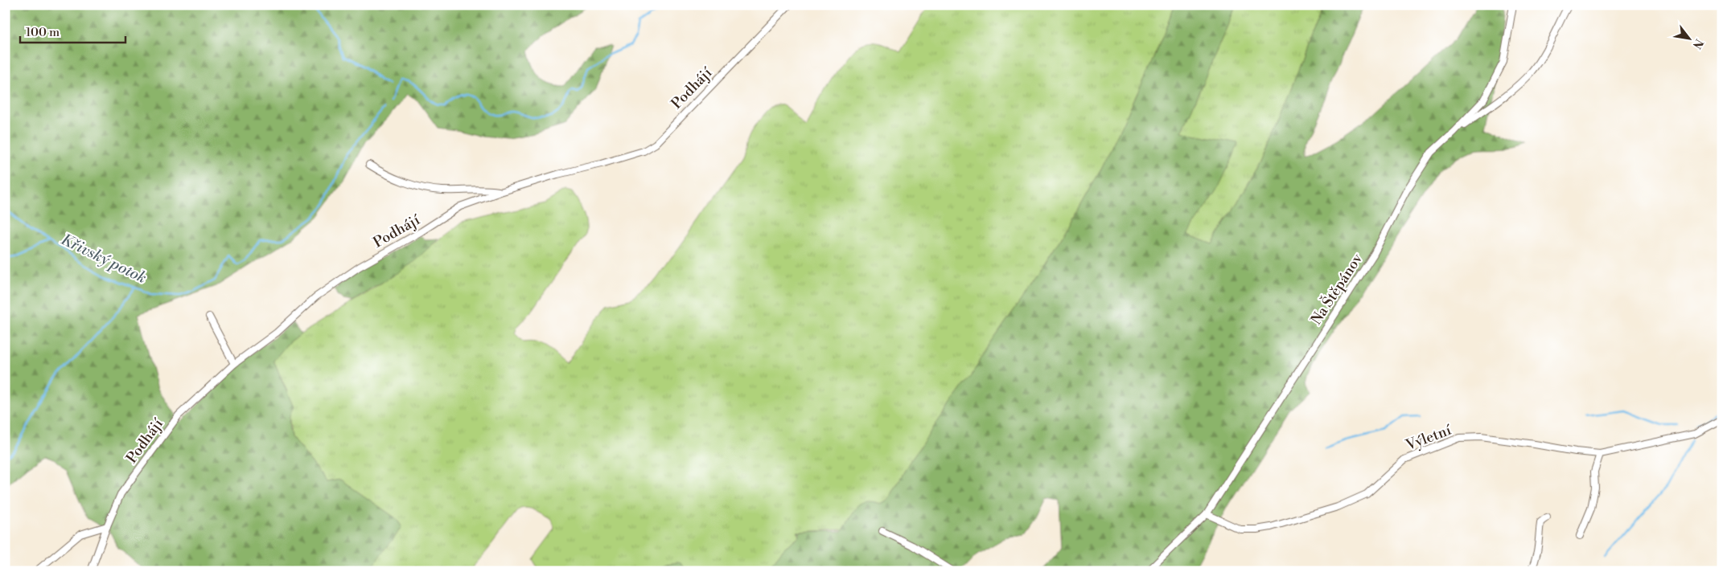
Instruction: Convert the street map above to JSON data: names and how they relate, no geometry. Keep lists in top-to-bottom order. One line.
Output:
{"streets":{"street":["Podhájí","Na Štěpánov","Výletní"]},"crossings":[["Na Štěpánov","Výletní"]],"water":["Křivský potok"],"scale_bar":"100 m","north":"bottom right"}
